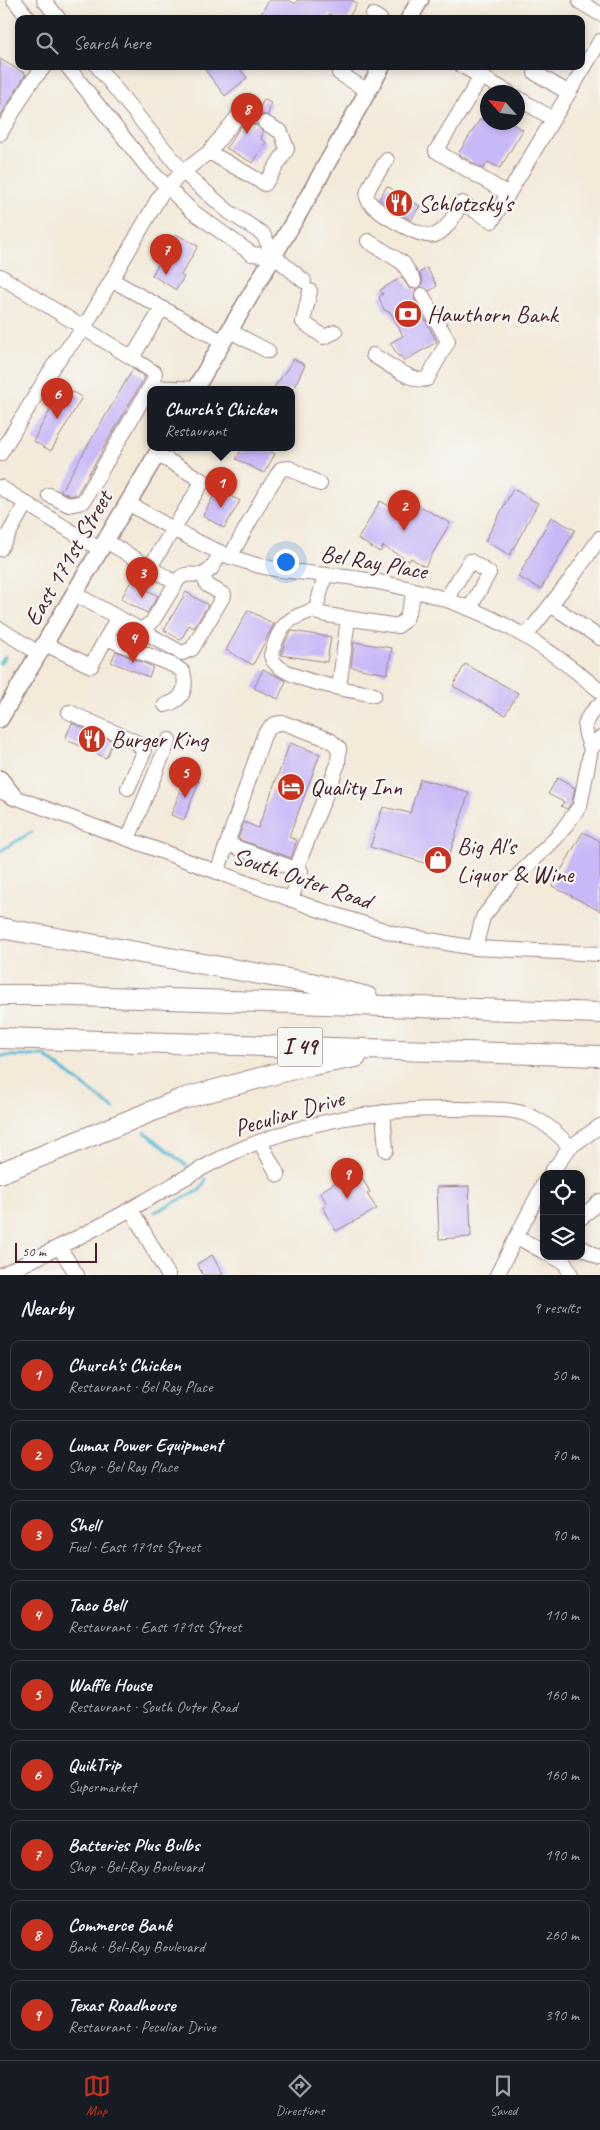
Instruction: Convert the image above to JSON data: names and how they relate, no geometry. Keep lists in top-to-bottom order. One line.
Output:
{"streets":{"highway":["I 49"],"main road":["East 171st Street"],"street":["Bel Ray Place","South Outer Road","Peculiar Drive"]},"crossings":[["East 171st Street","Bel Ray Place"]],"places":{"restaurant":["Schlotzsky's","Burger King"],"bank":["Hawthorn Bank"],"hotel":["Quality Inn"],"shop":["Big Al's Liquor & Wine"]},"scale_bar":"50 m","north":"top left","page":{"search":"Search here","pins":["8","7","6","1","2","3","4","5","9"],"popup":["Church's Chicken","Restaurant"],"scale":"50 m","heading":["Nearby","9 results"],"list":[{"mark":"1","name":"Church's Chicken","note":"Restaurant · Bel Ray Place","value":"50 m"},{"mark":"2","name":"Lumax Power Equipment","note":"Shop · Bel Ray Place","value":"70 m"},{"mark":"3","name":"Shell","note":"Fuel · East 171st Street","value":"90 m"},{"mark":"4","name":"Taco Bell","note":"Restaurant · East 171st Street","value":"110 m"},{"mark":"5","name":"Waffle House","note":"Restaurant · South Outer Road","value":"160 m"},{"mark":"6","name":"QuikTrip","note":"Supermarket","value":"160 m"},{"mark":"7","name":"Batteries Plus Bulbs","note":"Shop · Bel-Ray Boulevard","value":"190 m"},{"mark":"8","name":"Commerce Bank","note":"Bank · Bel-Ray Boulevard","value":"260 m"},{"mark":"9","name":"Texas Roadhouse","note":"Restaurant · Peculiar Drive","value":"390 m"}],"nav":["Map","Directions","Saved"]}}
